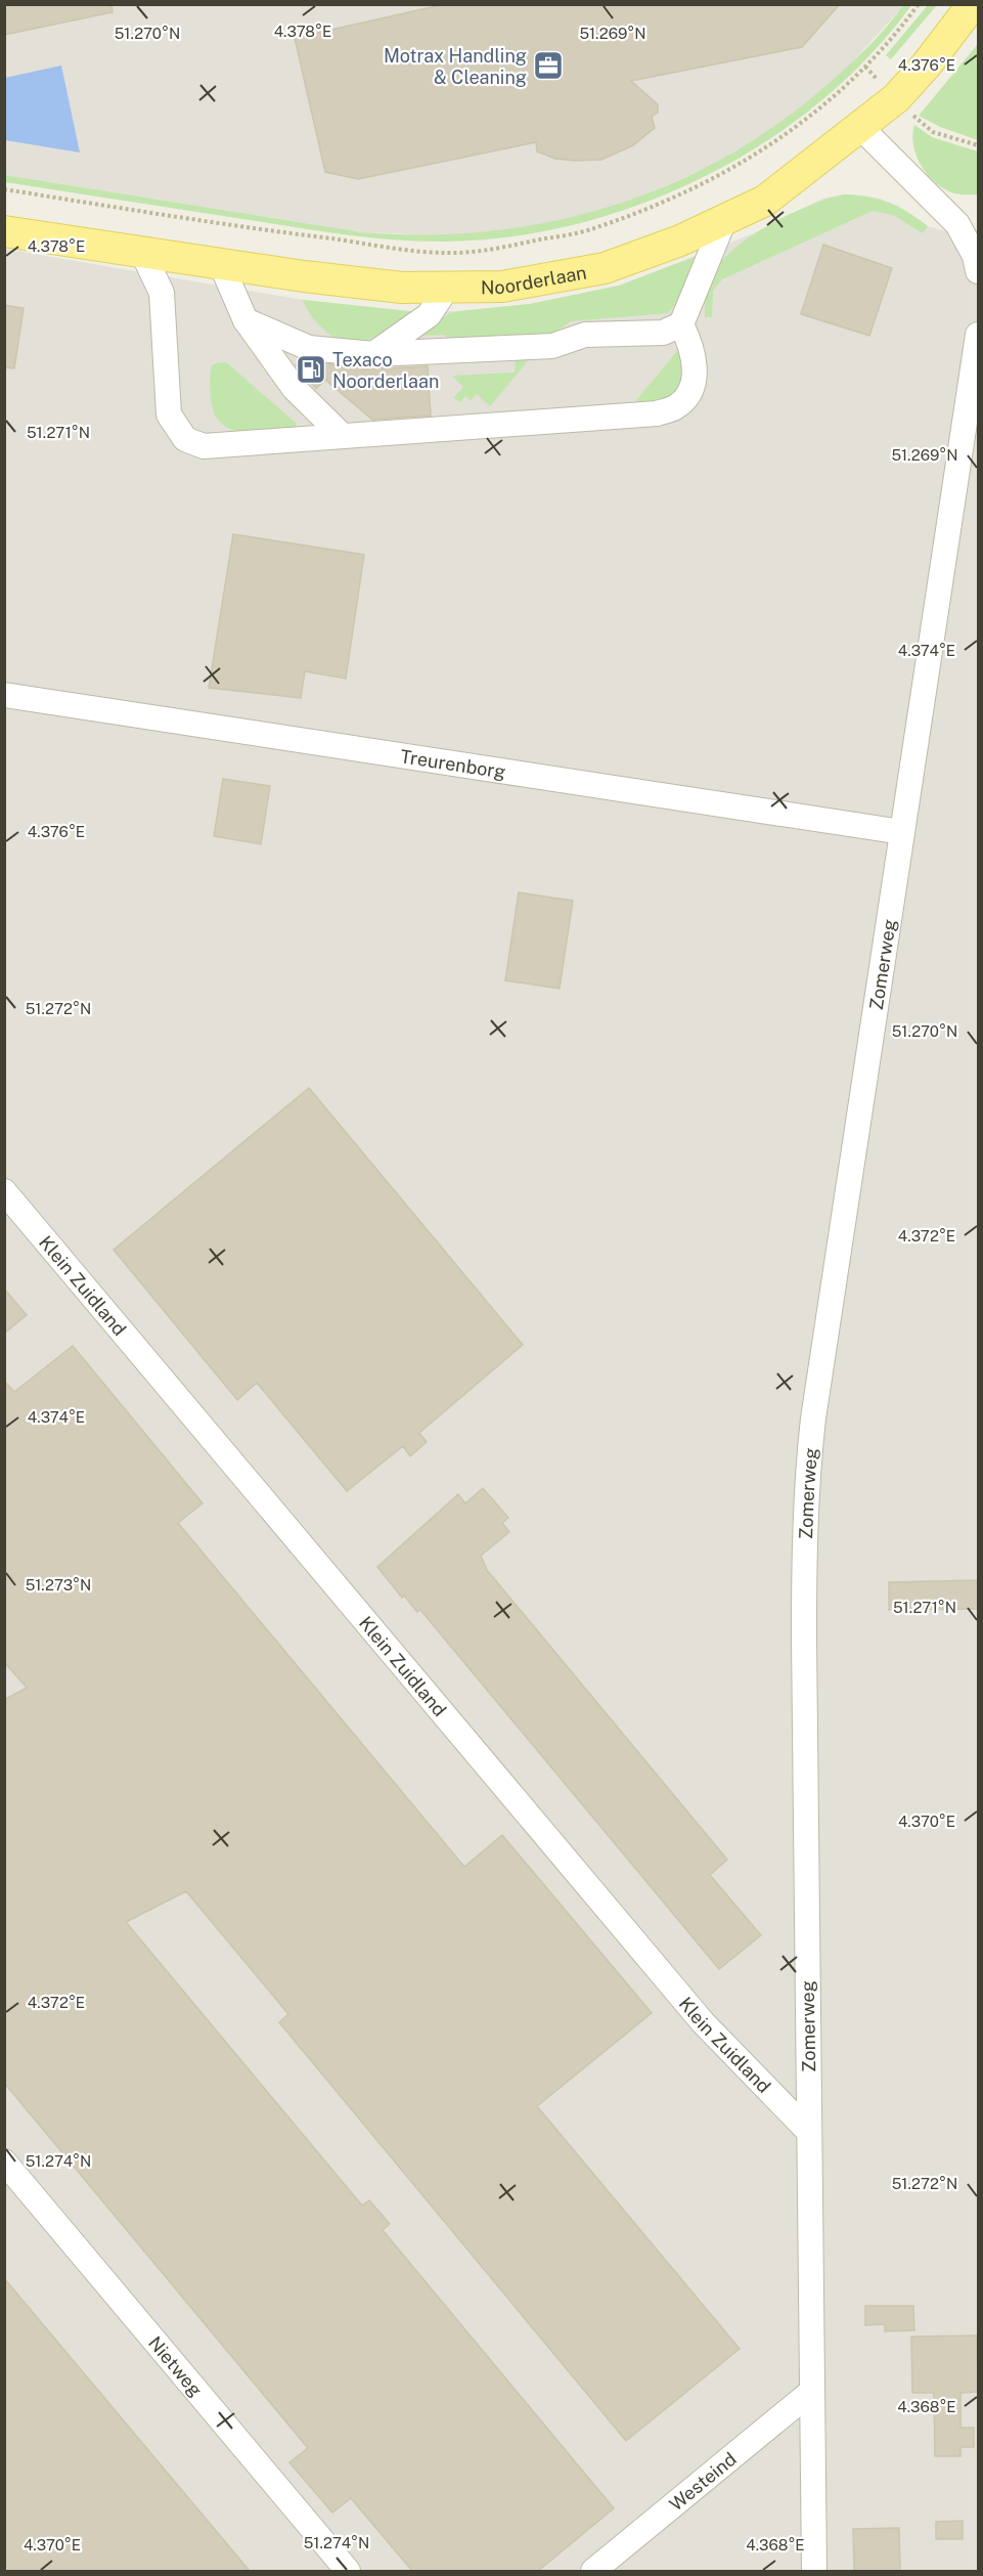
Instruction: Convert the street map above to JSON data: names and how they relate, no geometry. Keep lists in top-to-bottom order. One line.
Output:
{"streets":{"main road":["Noorderlaan"],"street":["Treurenborg","Zomerweg","Klein Zuidland","Nietweg","Westeind"]},"crossings":[["Treurenborg","Zomerweg"],["Zomerweg","Klein Zuidland"],["Zomerweg","Westeind"]],"places":{"office":["Motrax Handling & Cleaning"],"fuel station":["Texaco Noorderlaan"]},"coordinates":["4.378°E","51.270°N","51.269°N","4.376°E","51.271°N","4.374°E","51.272°N","4.372°E","51.273°N","4.370°E","51.274°N","4.368°E"]}
